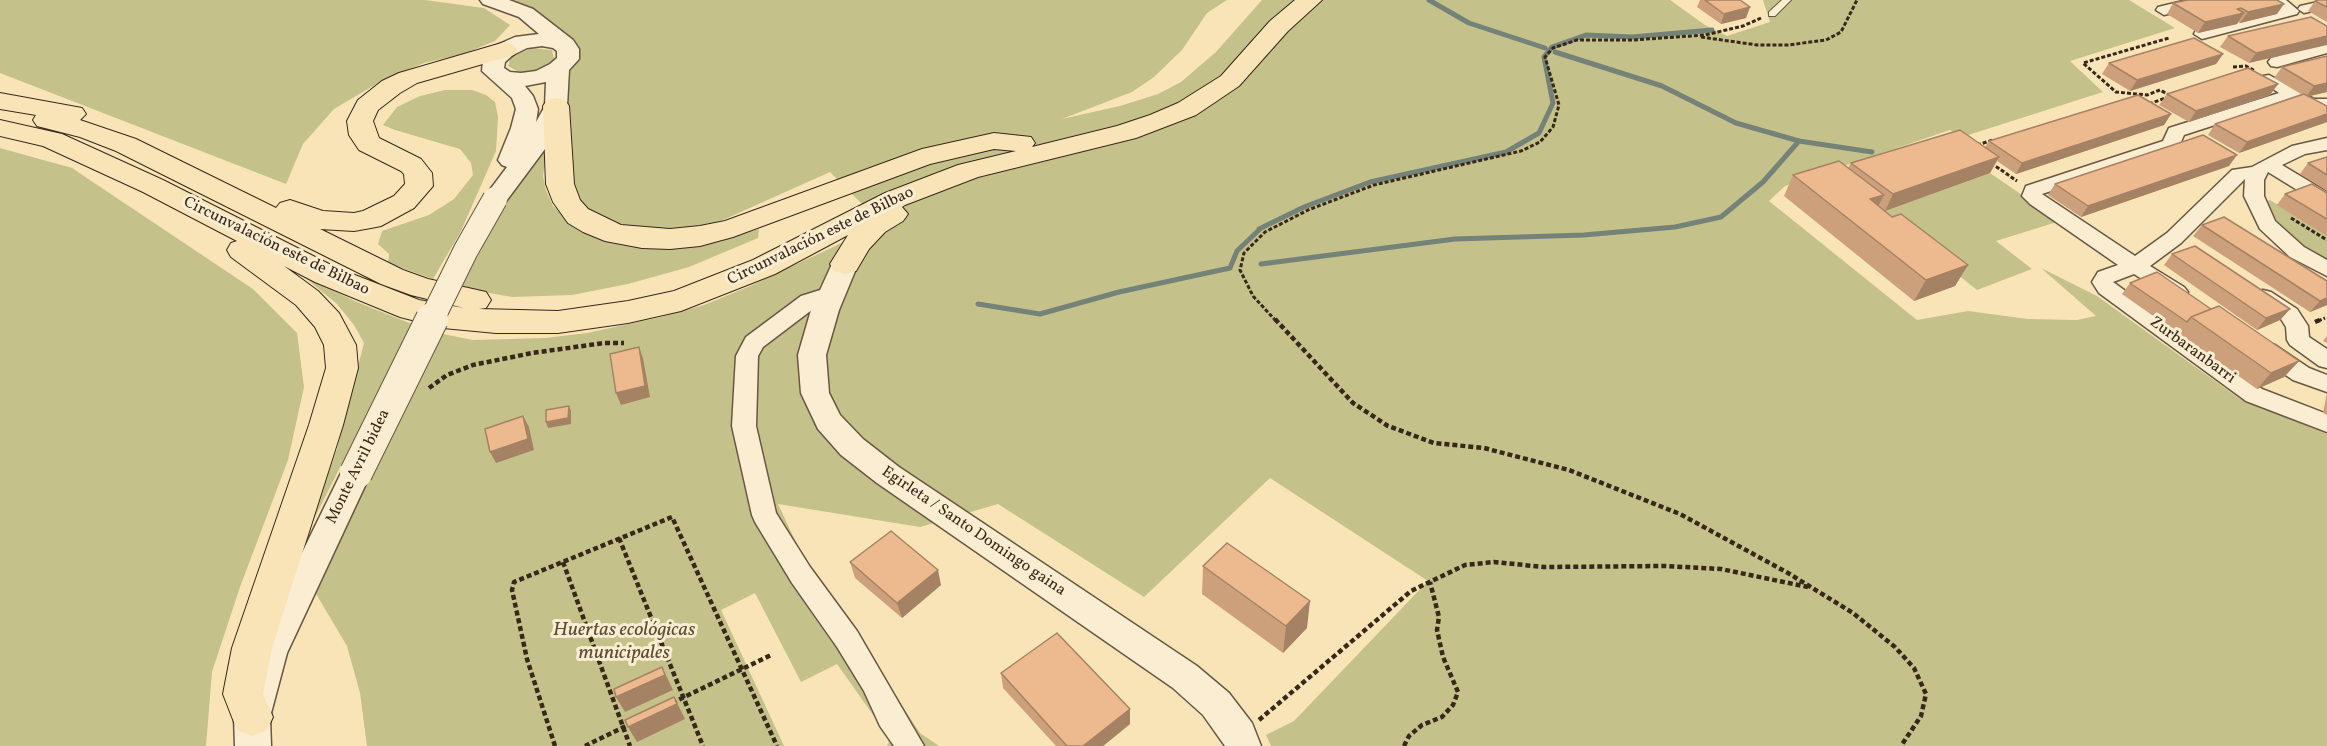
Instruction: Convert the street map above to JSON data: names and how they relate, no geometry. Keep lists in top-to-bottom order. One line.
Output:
{"streets":{"main road":["Circunvalación este de Bilbao"],"street":["Zurbaranbarri","Monte Avril bidea","Egirleta / Santo Domingo gaina"]},"parks":["Huertas ecológicas municipales"]}
